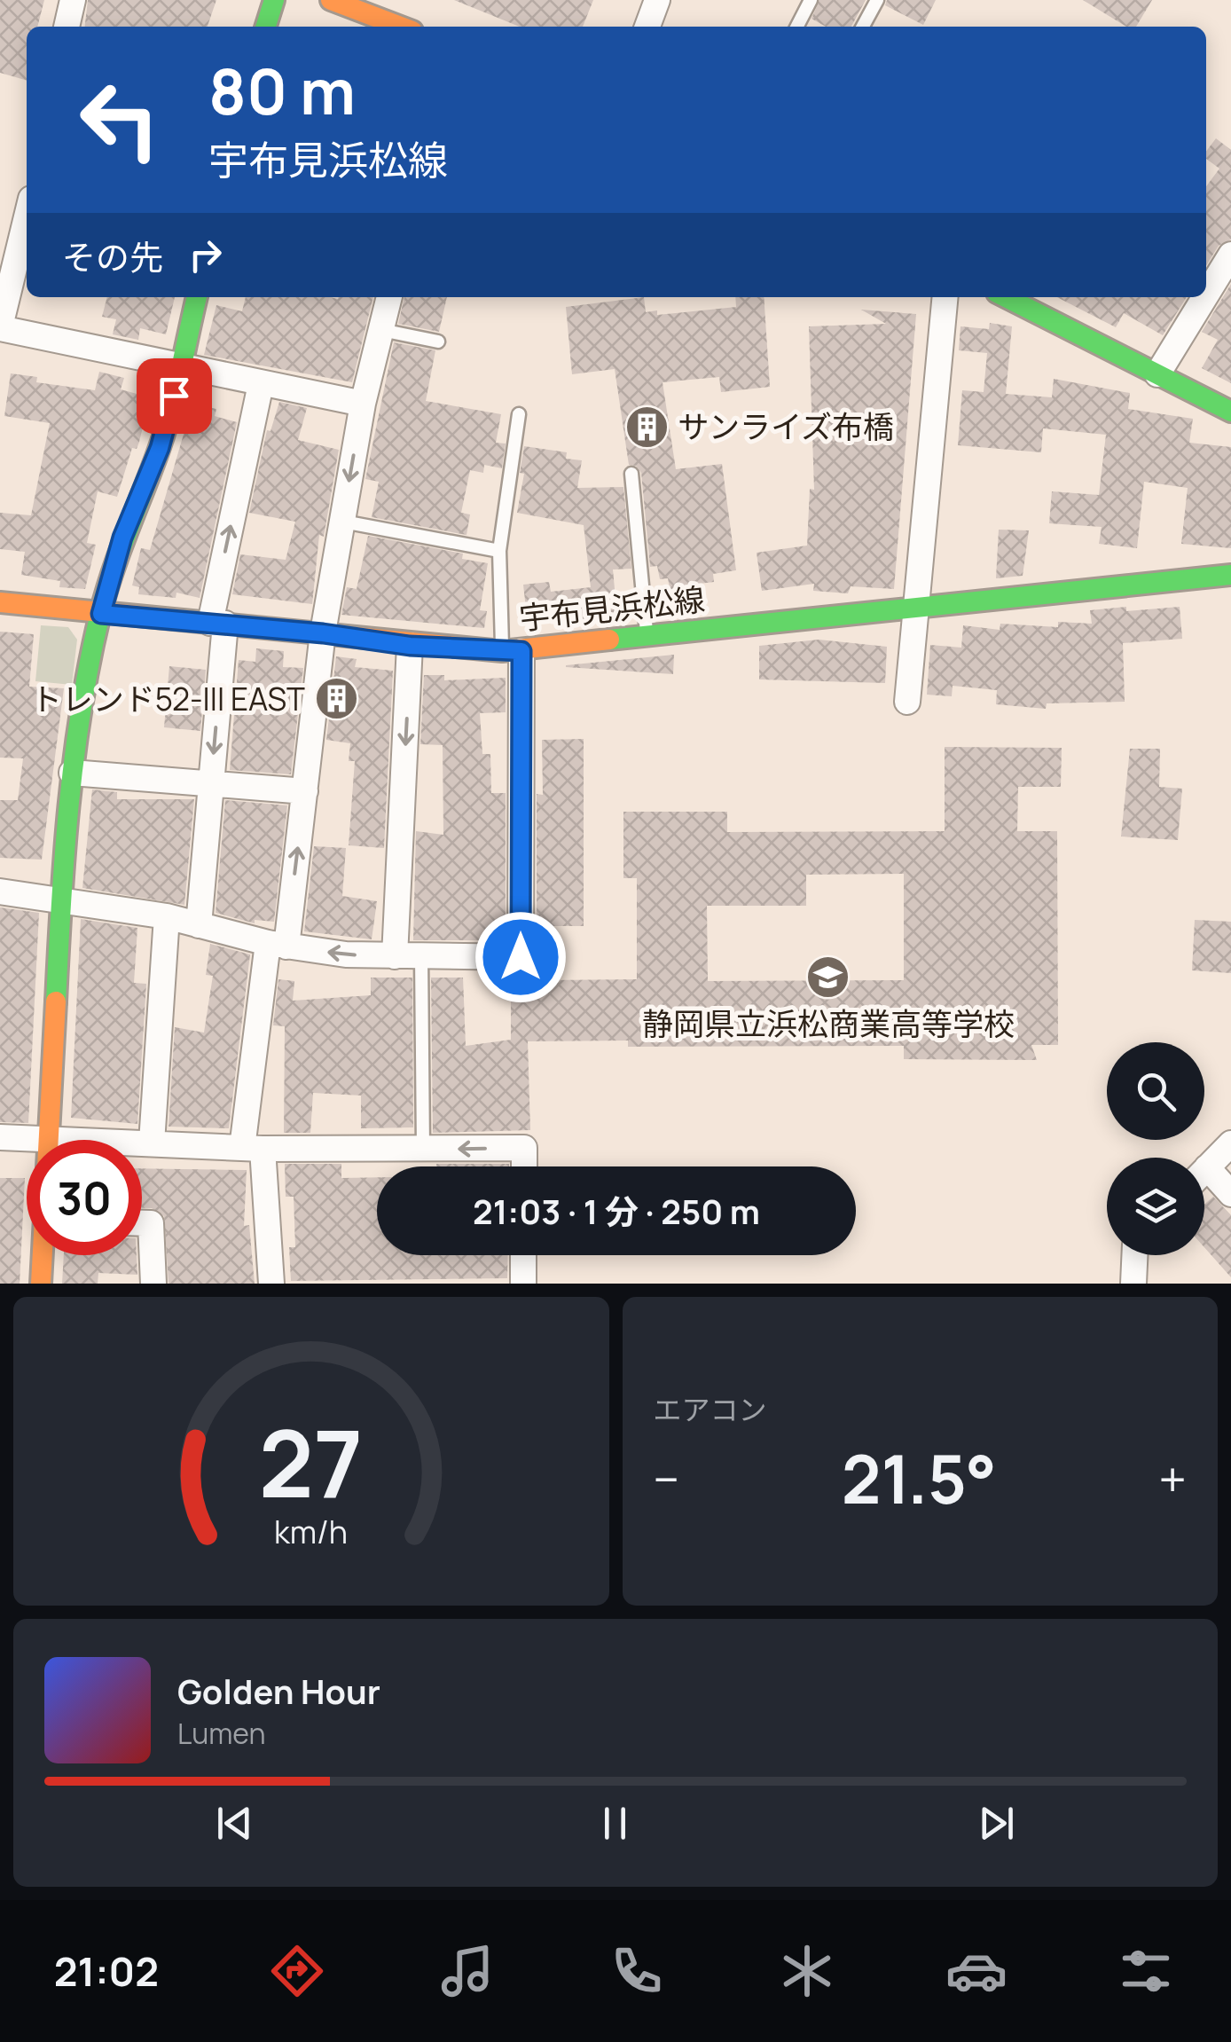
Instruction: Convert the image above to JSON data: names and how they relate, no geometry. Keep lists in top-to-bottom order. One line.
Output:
{"streets":{"main road":["宇布見浜松線"]},"places":{"building":["サンライズ布橋","トレンド52-III EAST"],"school or university":["静岡県立浜松商業高等学校"]},"page":{"turn":["80 m","宇布見浜松線"],"then":"その先","limit":"30","trip":"21:03 · 1 分 · 250 m","tile":"エアコン","heat":["−","21.5°","+"],"song":["Golden Hour","Lumen"],"tabs":"21:02","gauge":["27","km/h"]}}
